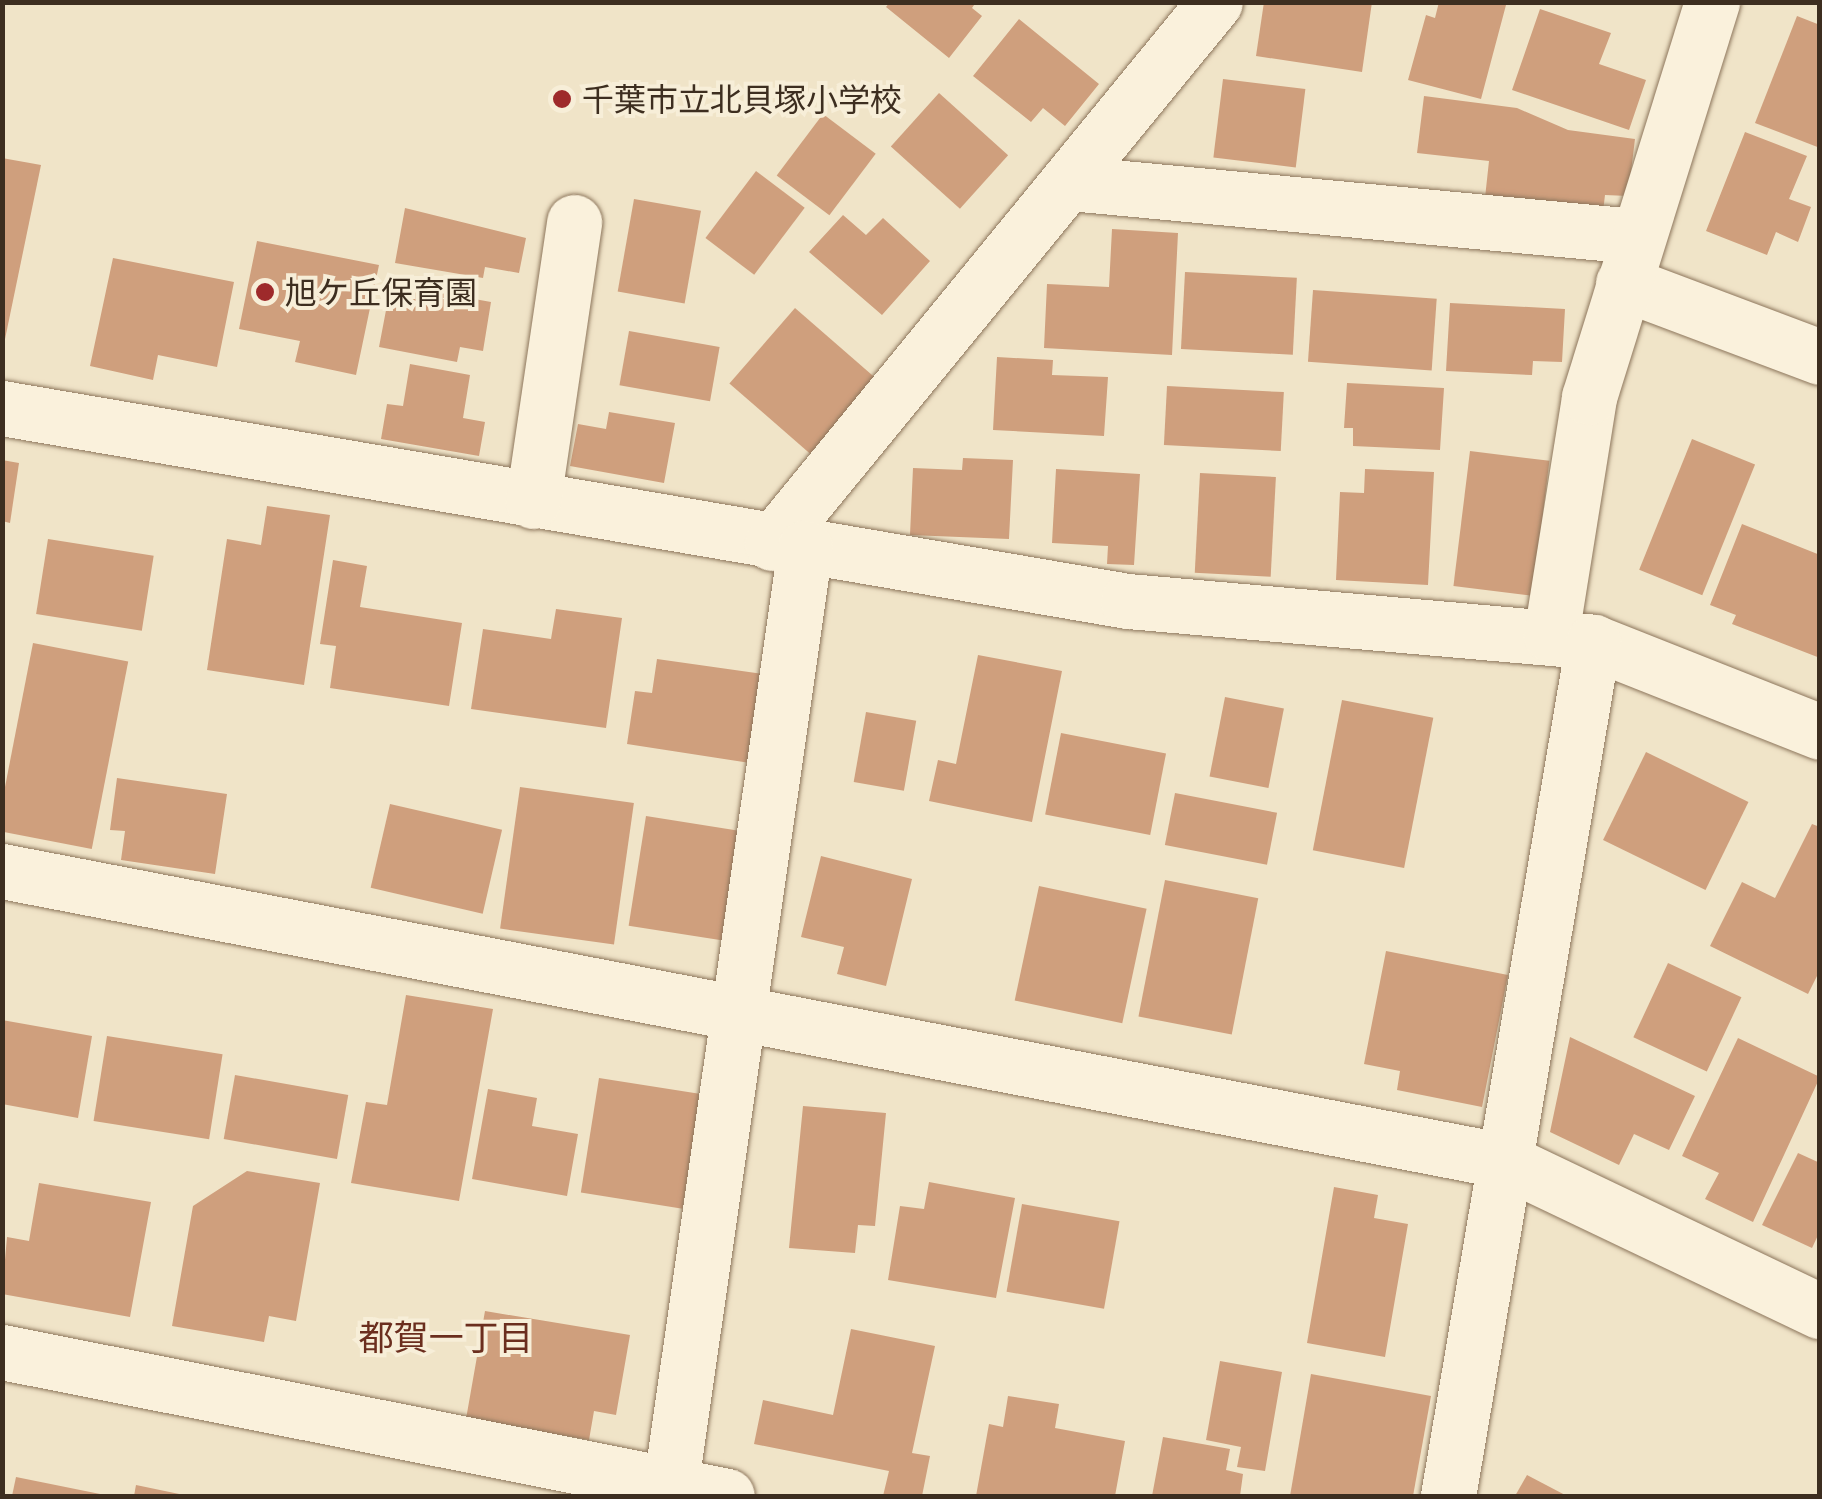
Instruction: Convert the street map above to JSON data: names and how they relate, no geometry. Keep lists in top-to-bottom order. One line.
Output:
{"districts":["都賀一丁目"],"places":["千葉市立北貝塚小学校","旭ケ丘保育園"]}
